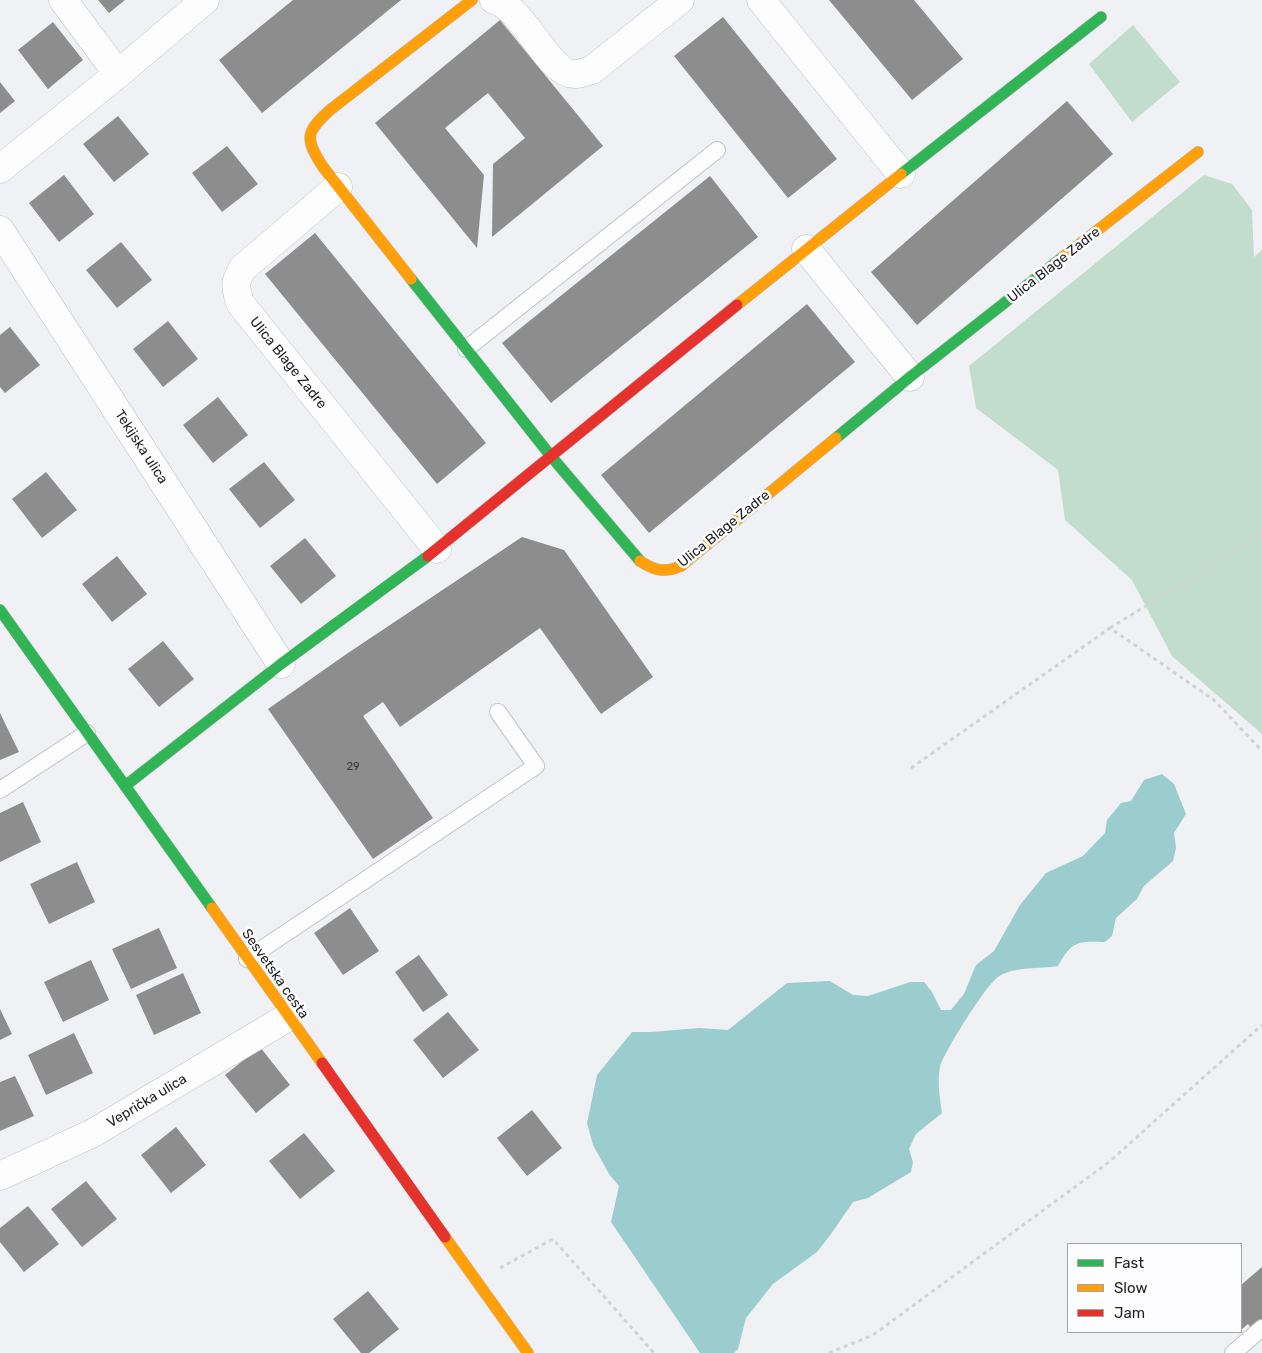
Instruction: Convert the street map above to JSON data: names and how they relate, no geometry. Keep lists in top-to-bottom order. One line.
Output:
{"streets":{"street":["Ulica Blage Zadre","Tekijska ulica","Sesvetska cesta","Veprička ulica"]},"crossings":[["Sesvetska cesta","Veprička ulica"]],"house_numbers":["29"],"legend":["Fast","Slow","Jam"]}
